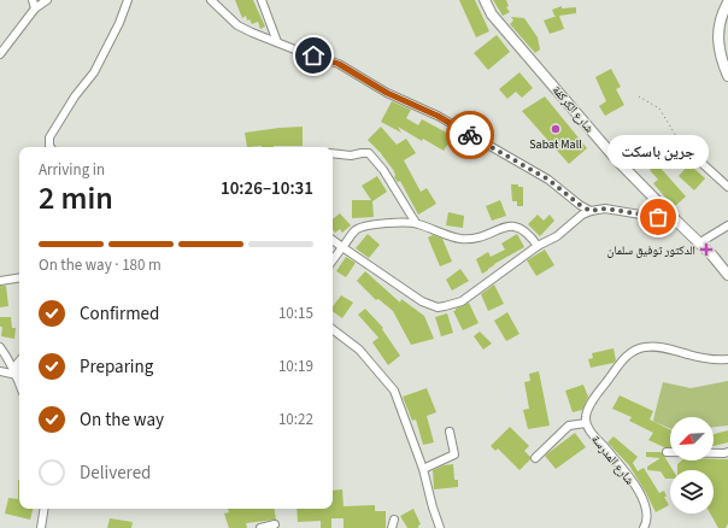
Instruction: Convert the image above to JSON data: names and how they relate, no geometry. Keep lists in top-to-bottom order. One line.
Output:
{"streets":{"street":["شارع الكركفة","شارع المدرسة"]},"places":{"other":["Sabat Mall","جرين باسكت"],"health":["الدكتور توفيق سلمان"]},"north":"bottom left","page":{"bubble":"جرين باسكت","heading":["2 min","Arriving in","10:26–10:31"],"bar":"On the way · 180 m","list":[["Confirmed","10:15"],["Preparing","10:19"],["On the way","10:22"],"Delivered"]}}
